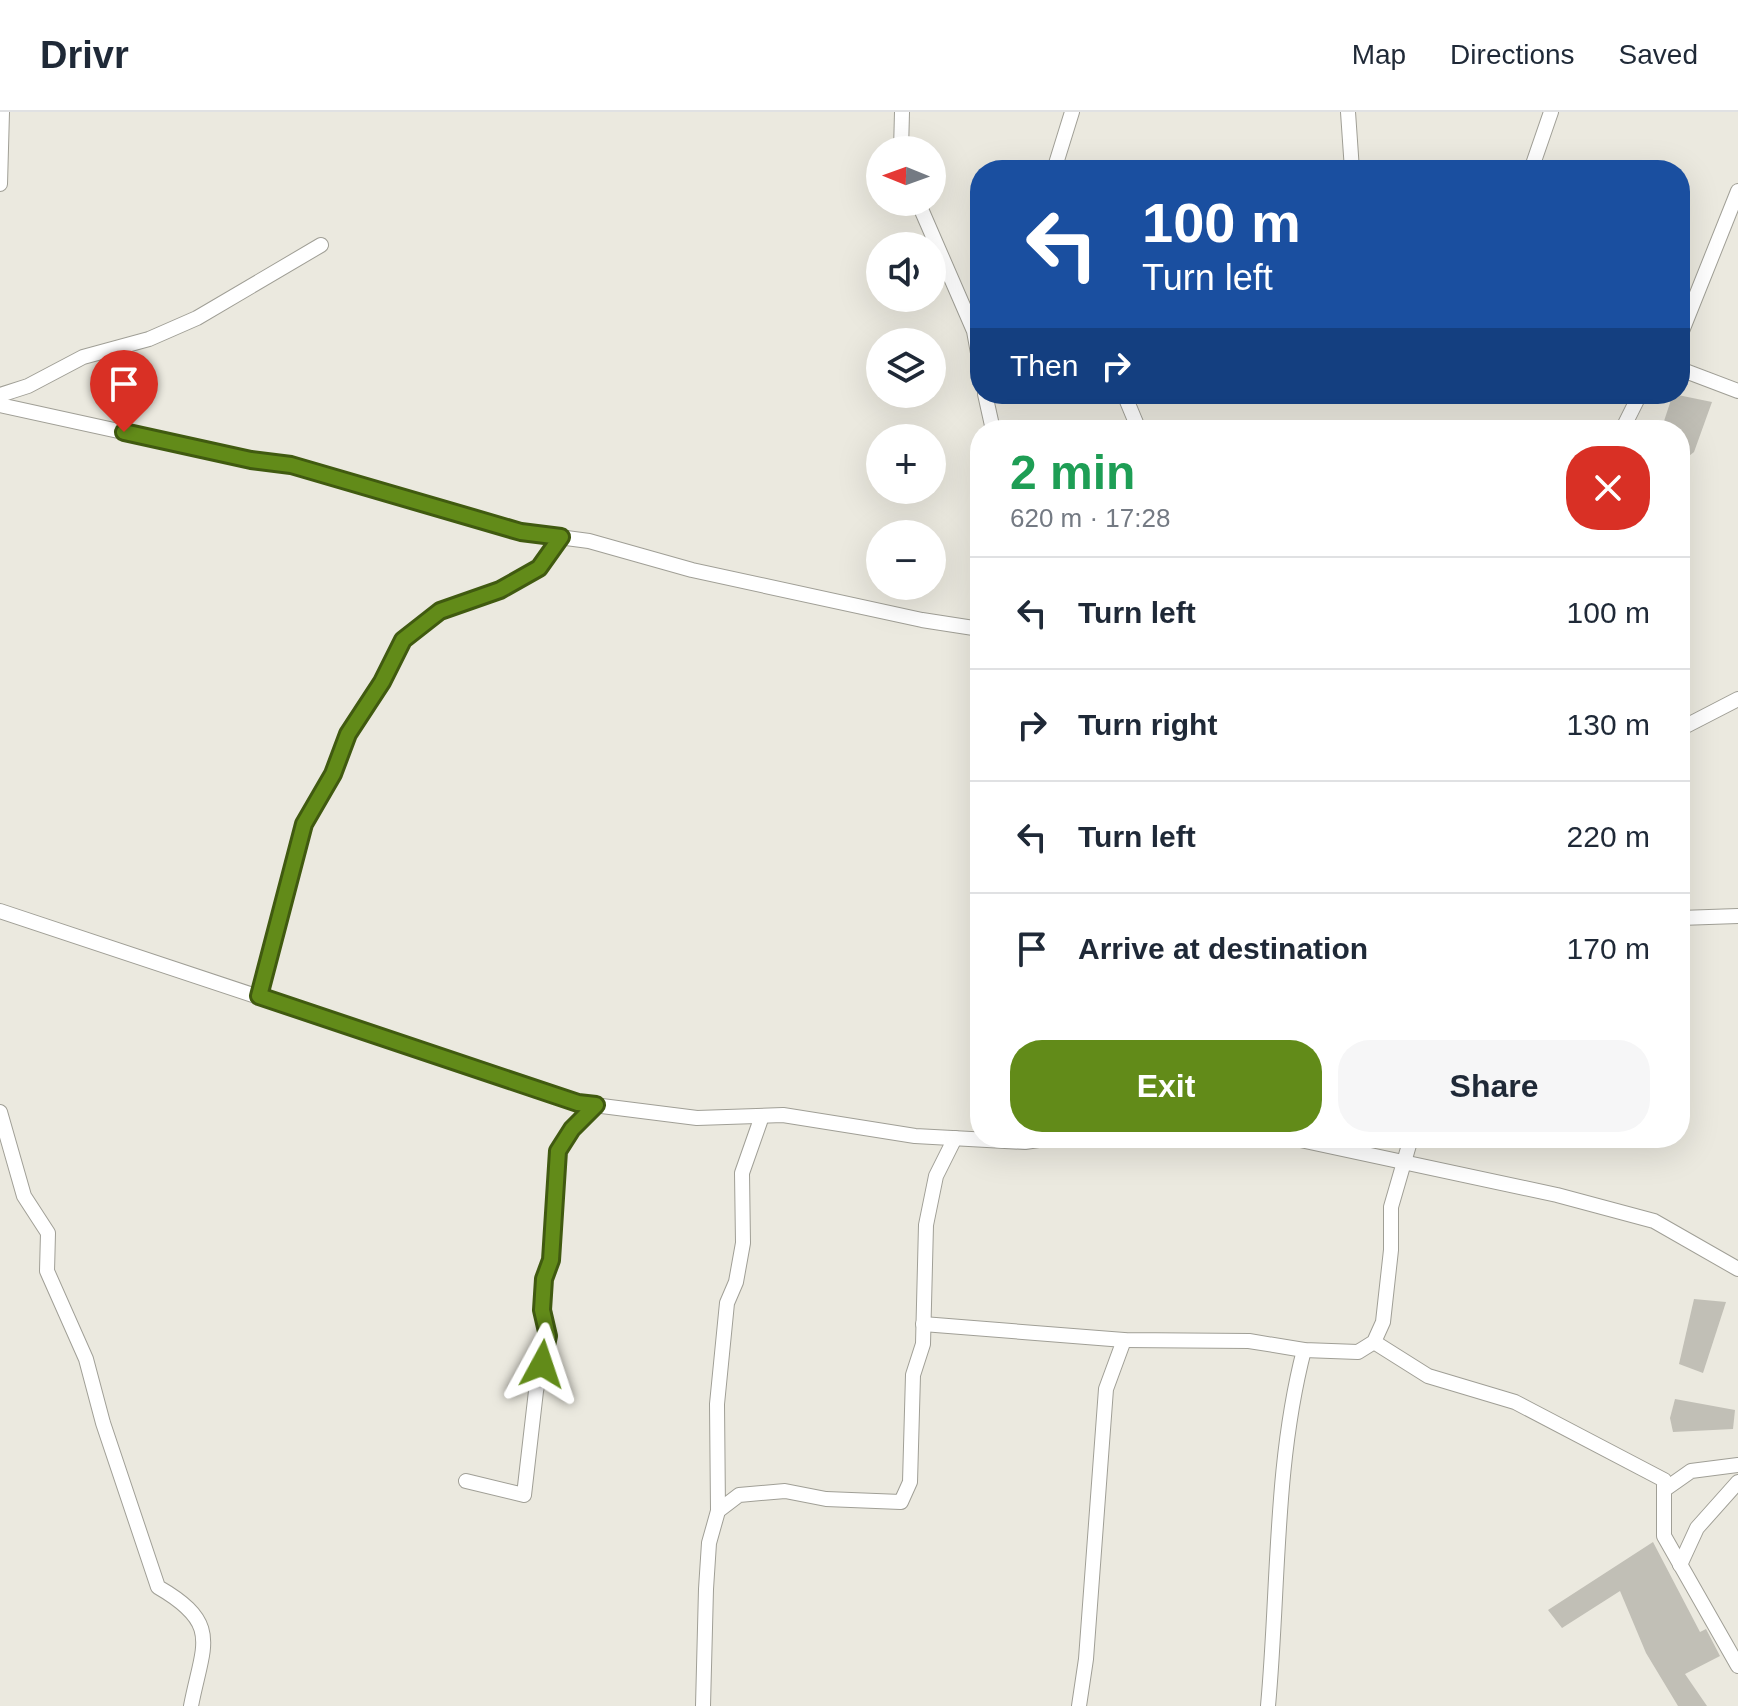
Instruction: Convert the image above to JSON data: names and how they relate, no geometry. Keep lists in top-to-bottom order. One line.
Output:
{"north":"left","page":{"header":"Drivr","nav":["Map","Directions","Saved"],"map_buttons":["+","−"],"turn":["100 m","Turn left"],"then":"Then","heading":["2 min","620 m · 17:28"],"list":[{"name":"Turn left","value":"100 m"},{"name":"Turn right","value":"130 m"},{"name":"Turn left","value":"220 m"},{"name":"Arrive at destination","value":"170 m"}],"buttons":["Exit","Share"]}}
